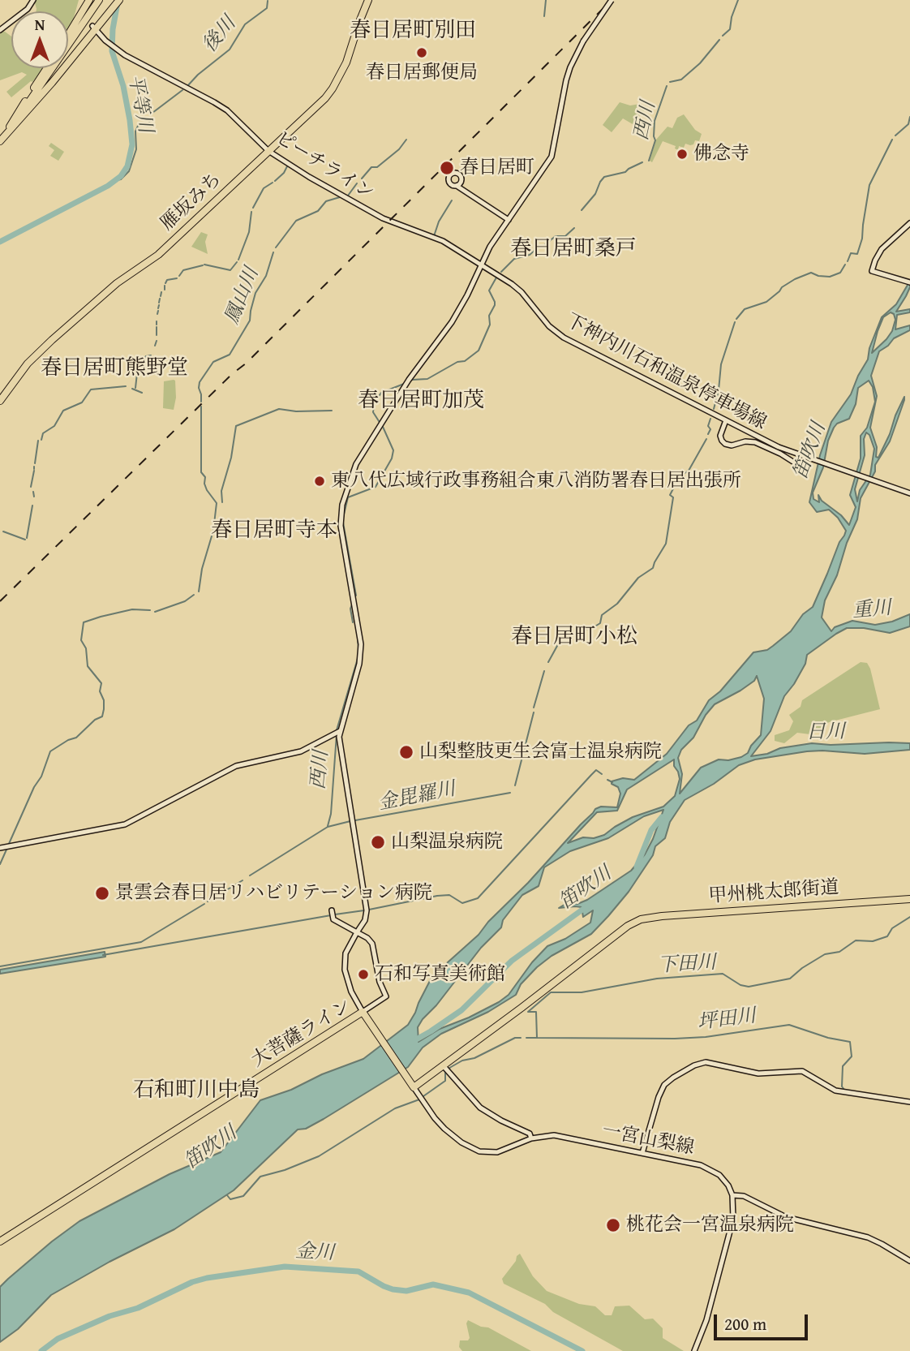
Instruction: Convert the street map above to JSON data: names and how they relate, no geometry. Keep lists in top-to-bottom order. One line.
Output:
{"streets":{"highway":["雁坂みち","甲州桃太郎街道","大菩薩ライン"],"main road":["ピーチライン","下神内川石和温泉停車場線","一宮山梨線"]},"crossings":[["ピーチライン","雁坂みち"],["ピーチライン","下神内川石和温泉停車場線"],["大菩薩ライン","一宮山梨線"]],"districts":["春日居町別田","春日居町桑戸","春日居町熊野堂","春日居町加茂","春日居町寺本","春日居町小松","石和町川中島"],"water":["後川","平等川","西川","鳳山川","笛吹川","重川","日川","金毘羅川","下田川","坪田川","金川"],"places":["春日居郵便局","佛念寺","春日居町","東八代広域行政事務組合東八消防署春日居出張所","山梨整肢更生会富士温泉病院","山梨温泉病院","景雲会春日居リハビリテーション病院","石和写真美術館","桃花会一宮温泉病院"],"scale_bar":"200 m","north":"top"}
